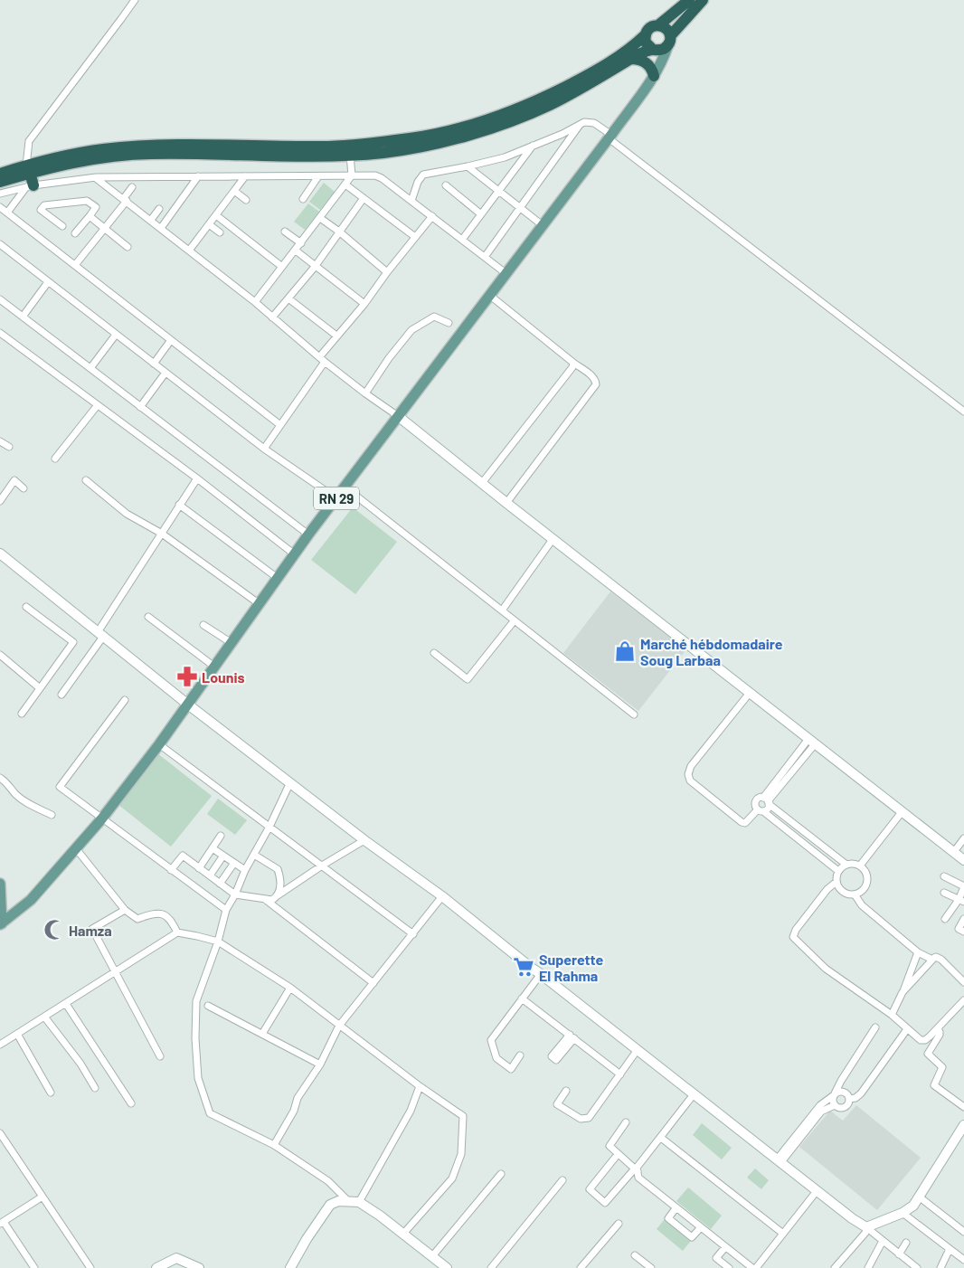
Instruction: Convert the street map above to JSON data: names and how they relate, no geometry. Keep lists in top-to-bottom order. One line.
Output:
{"streets":{"highway":["RN 29"]},"places":{"shop":["Marché hébdomadaire Soug Larbaa"],"pharmacy":["Lounis"],"mosque":["Hamza"],"supermarket":["Superette El Rahma"]}}
